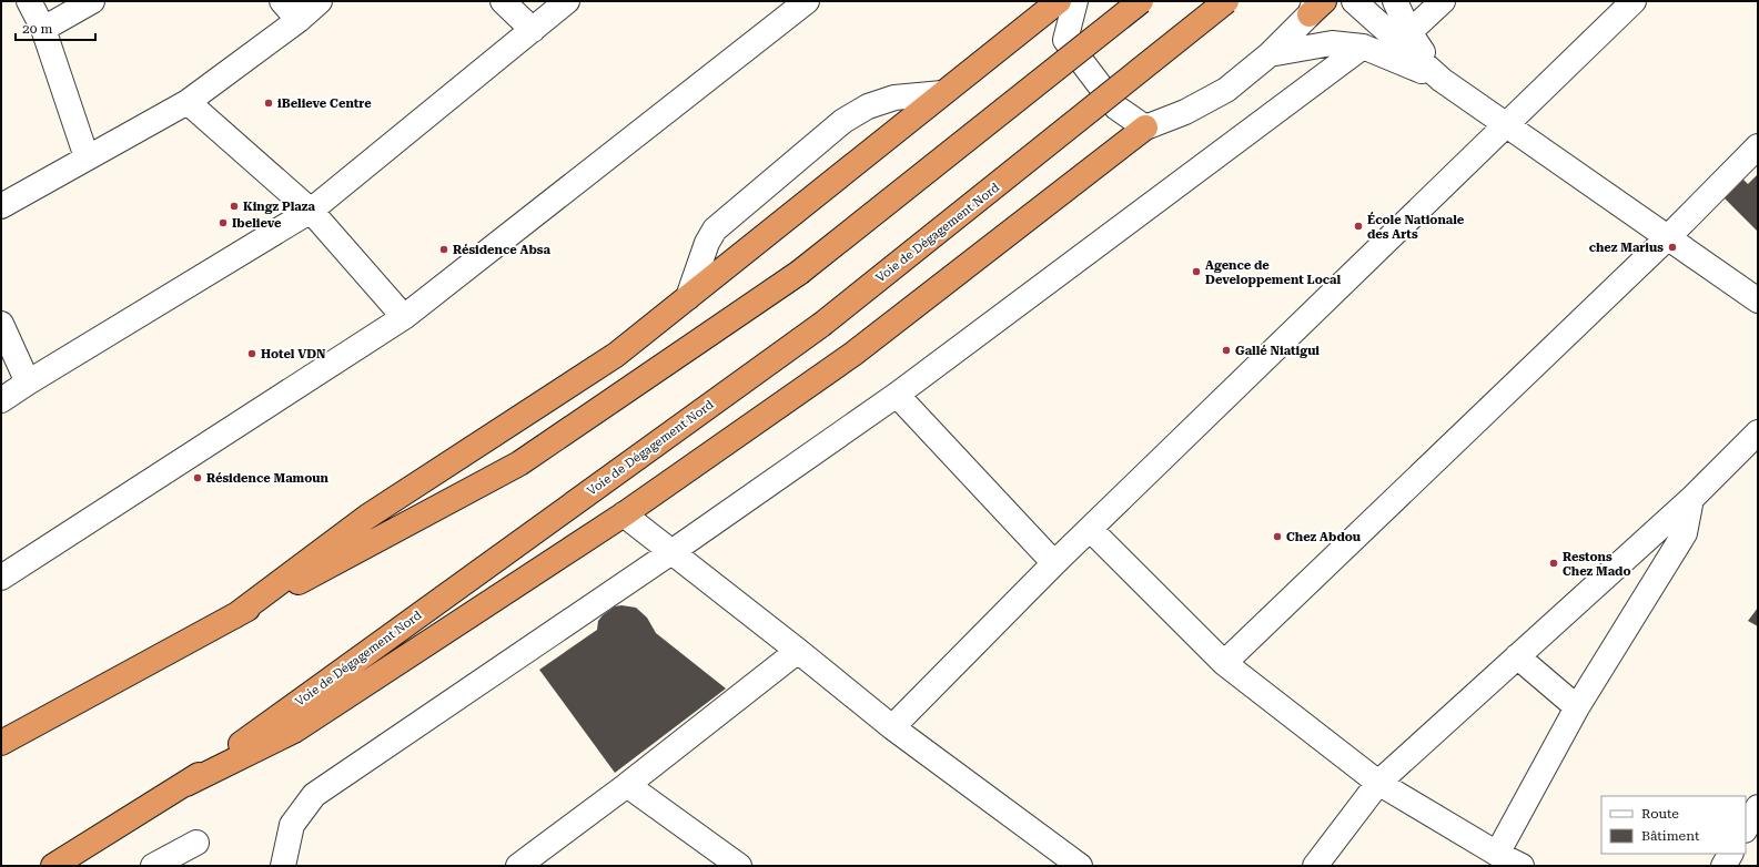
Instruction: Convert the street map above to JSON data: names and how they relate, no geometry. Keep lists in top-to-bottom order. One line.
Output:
{"streets":{"highway":["Voie de Dégagement Nord"]},"places":["iBelieve Centre","Kingz Plaza","Ibelieve","École Nationale des Arts","chez Marius","Résidence Absa","Agence de Developpement Local","Gallé Niatigui","Hotel VDN","Résidence Mamoun","Chez Abdou","Restons Chez Mado"],"legend":["Route","Bâtiment"],"scale_bar":"20 m"}
